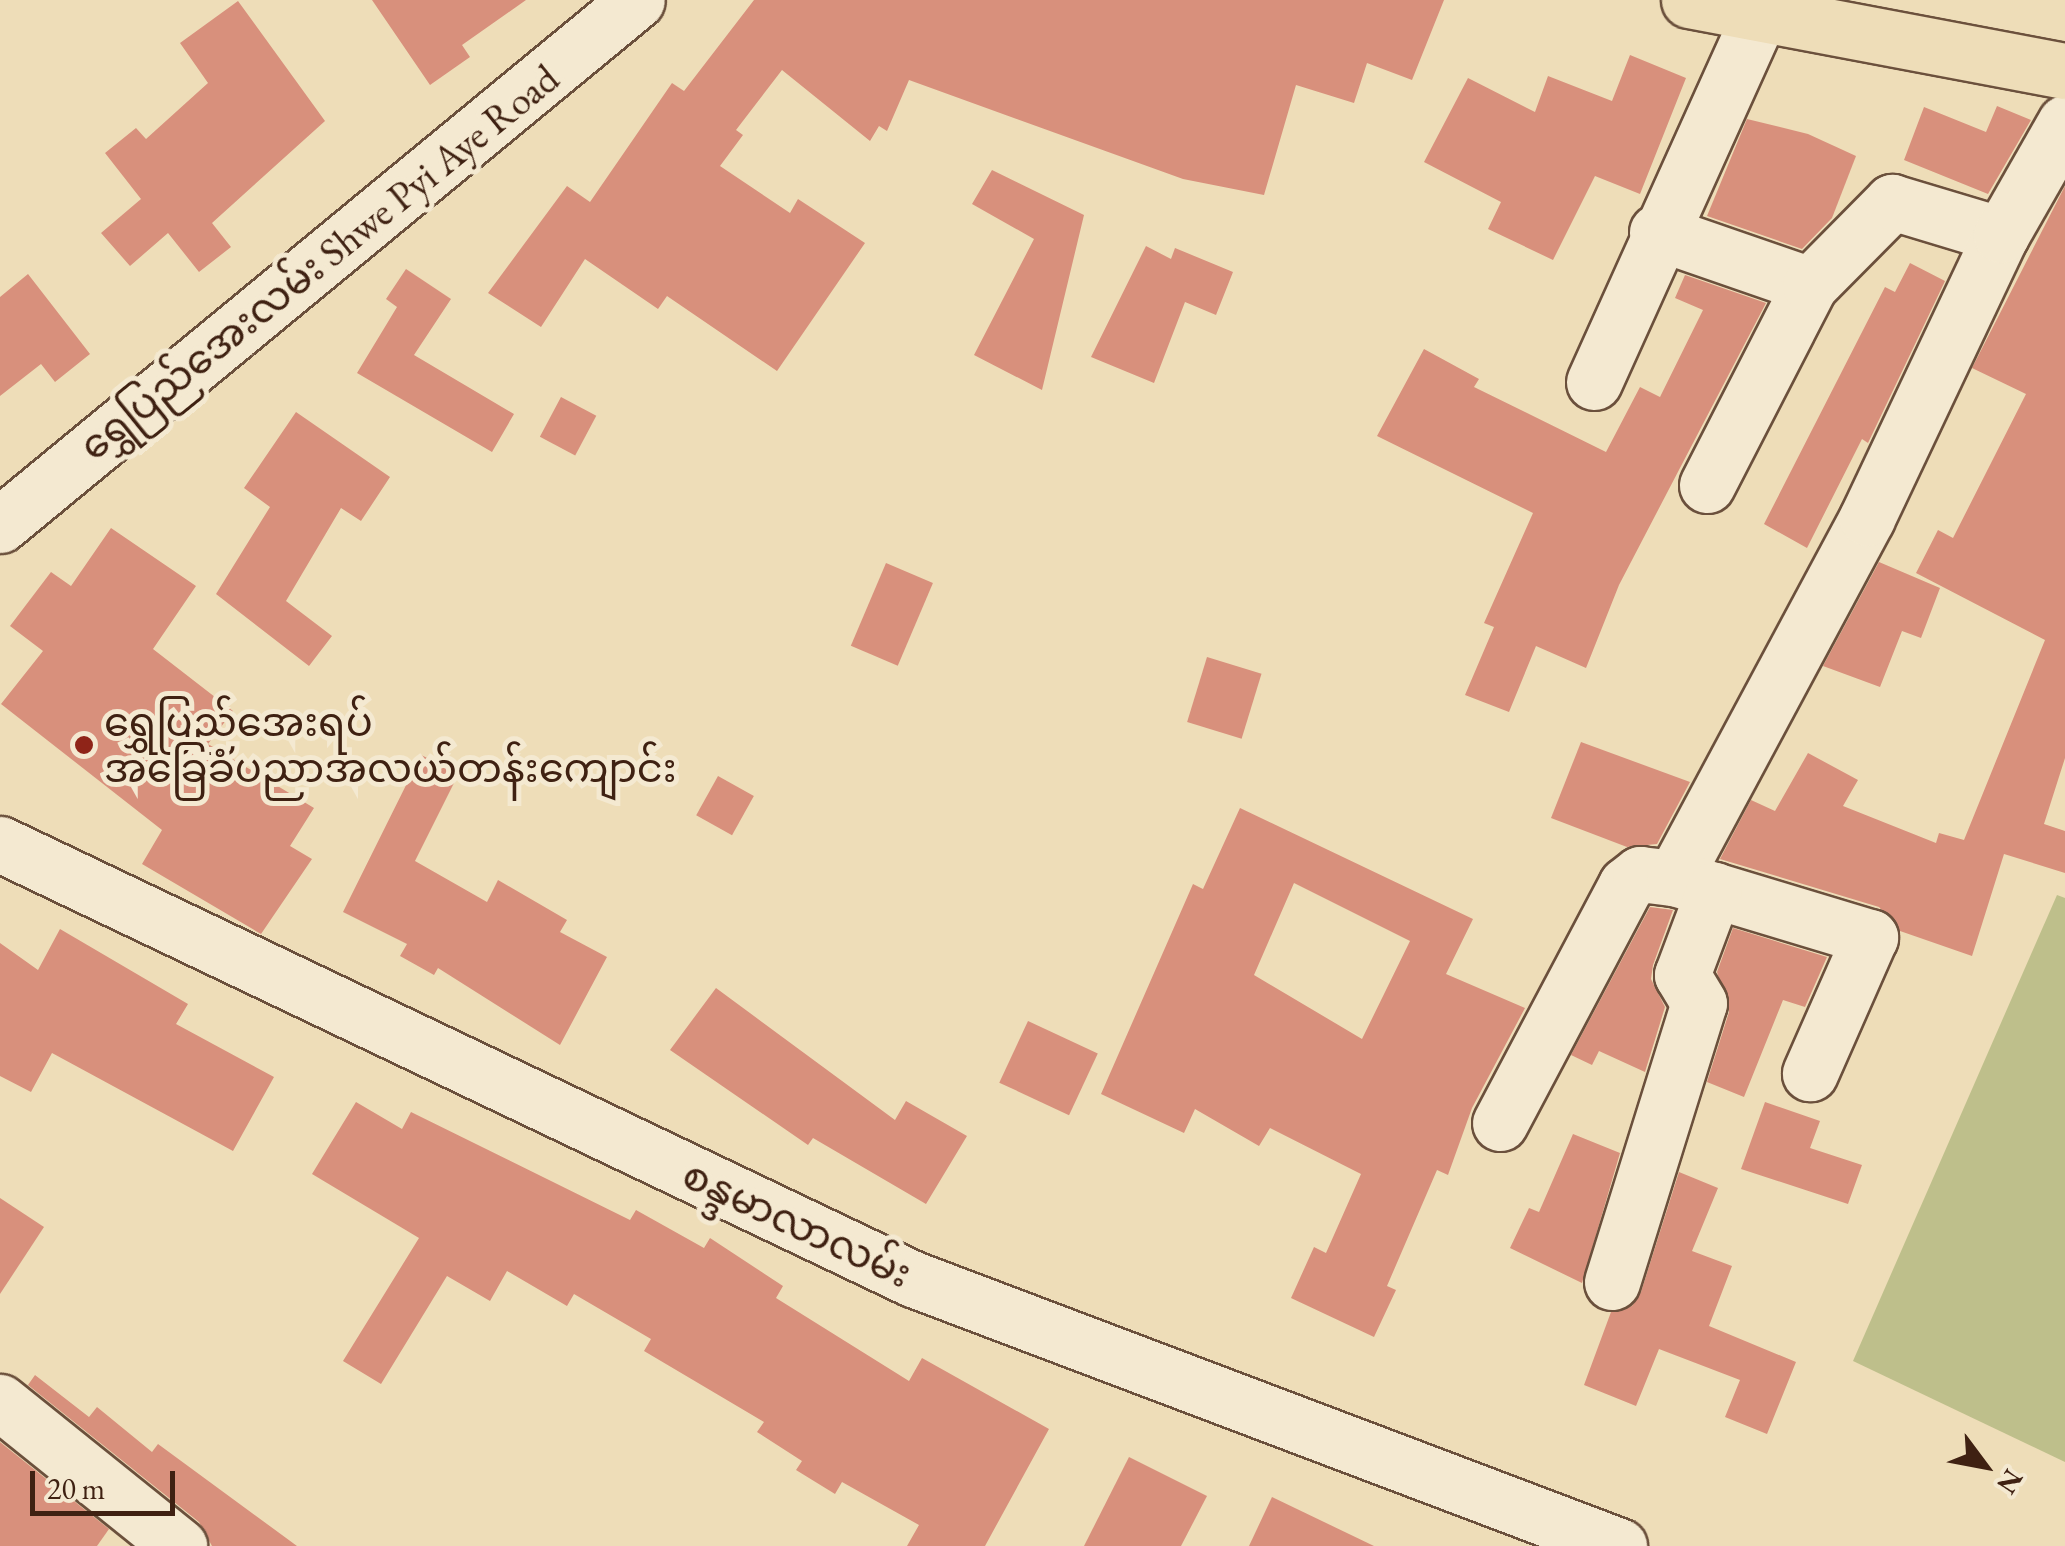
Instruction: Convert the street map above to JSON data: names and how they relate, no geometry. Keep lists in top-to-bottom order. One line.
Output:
{"streets":{"street":["ရွှေပြည်အေးလမ်း Shwe Pyi Aye Road","စန္ဒမာလာလမ်း"]},"places":["ရွှေပြည်အေးရပ် အခြေခံပညာအလယ်တန်းကျောင်း"],"scale_bar":"20 m","north":"bottom right"}
